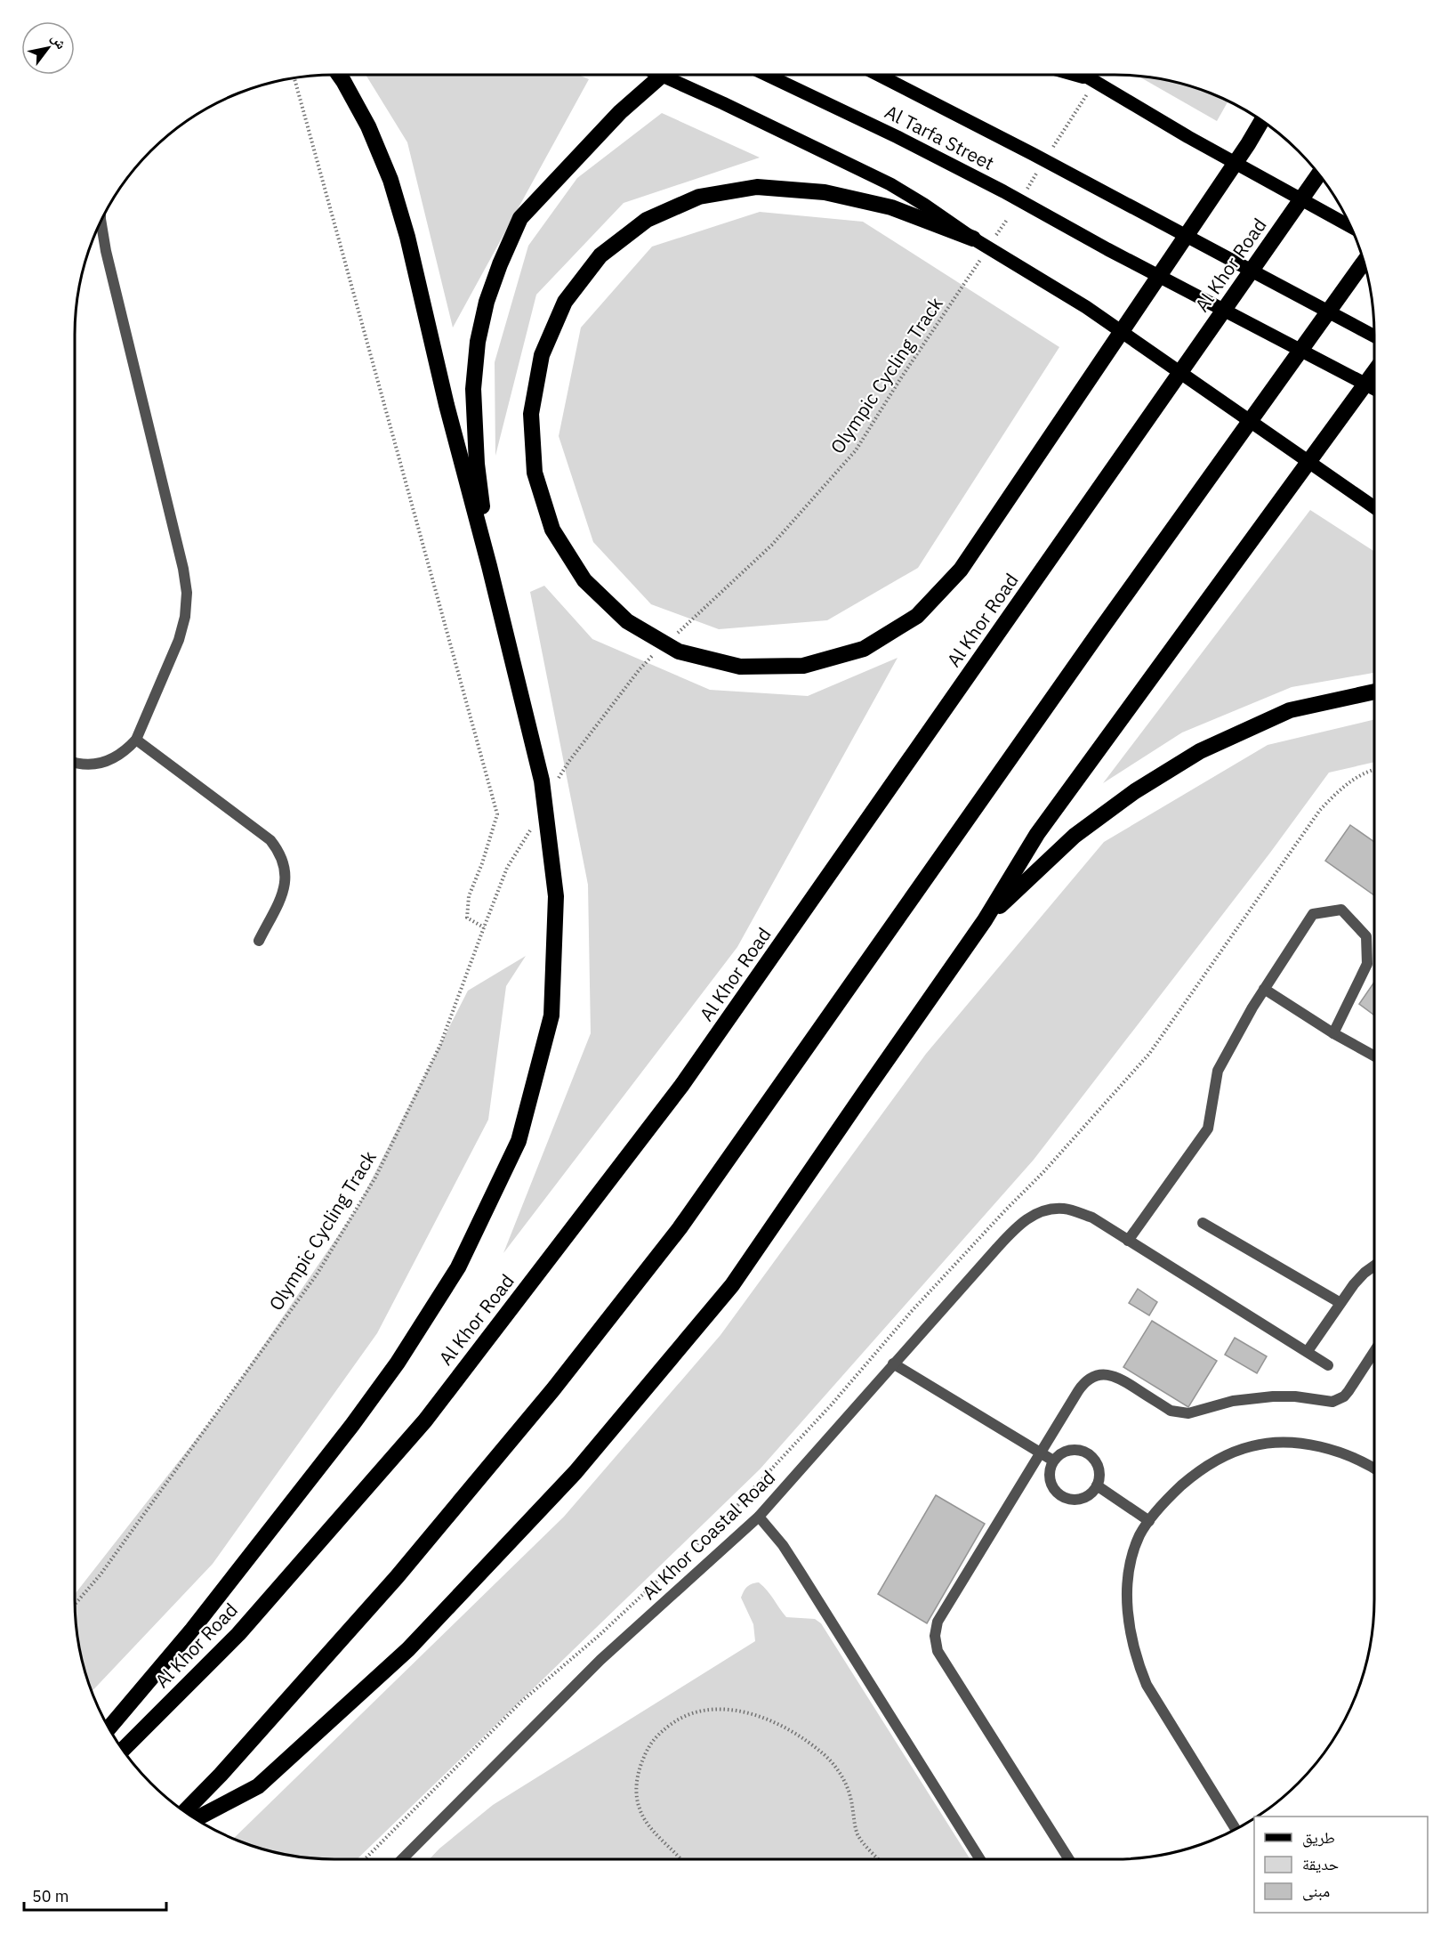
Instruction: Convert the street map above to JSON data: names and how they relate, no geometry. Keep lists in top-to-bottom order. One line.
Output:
{"streets":{"highway":["Al Khor Road"],"main road":["Al Tarfa Street"],"street":["Al Khor Coastal Road"],"path":["Olympic Cycling Track"]},"legend":["طريق","حديقة","مبنى"],"scale_bar":"50 m","north":"top right"}
